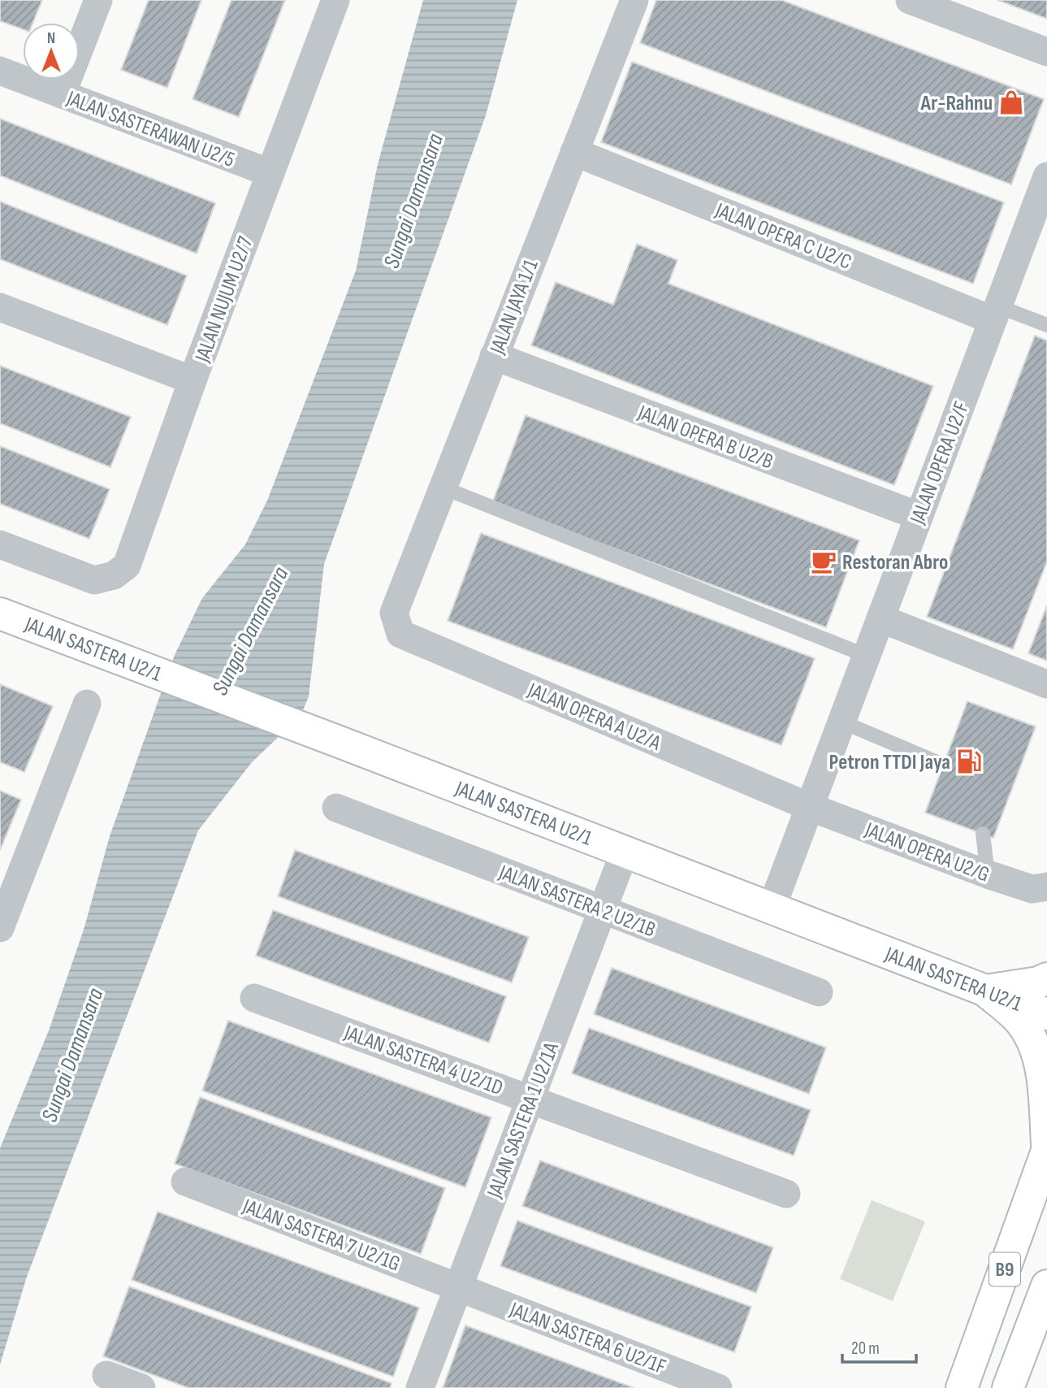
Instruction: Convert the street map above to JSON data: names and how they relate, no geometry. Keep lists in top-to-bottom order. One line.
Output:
{"streets":{"street":["JALAN SASTERAWAN U2/5","JALAN OPERA C U2/C","JALAN NUJUM U2/7","JALAN JAYA 1/1","JALAN OPERA B U2/B","JALAN OPERA U2/F","JALAN SASTERA U2/1","JALAN OPERA A U2/A","JALAN OPERA U2/G","JALAN SASTERA 2 U2/1B","JALAN SASTERA 4 U2/1D","JALAN SASTERA 1 U2/1A","JALAN SASTERA 7 U2/1G","B9","JALAN SASTERA 6 U2/1F"]},"crossings":[["JALAN SASTERAWAN U2/5","JALAN NUJUM U2/7"],["JALAN OPERA C U2/C","JALAN JAYA 1/1"],["JALAN OPERA C U2/C","JALAN OPERA U2/F"],["JALAN JAYA 1/1","JALAN OPERA B U2/B"],["JALAN JAYA 1/1","JALAN OPERA A U2/A"],["JALAN OPERA B U2/B","JALAN OPERA U2/F"],["JALAN OPERA U2/F","JALAN SASTERA U2/1"],["JALAN OPERA U2/F","JALAN OPERA A U2/A"],["JALAN OPERA U2/F","JALAN OPERA U2/G"],["JALAN SASTERA U2/1","JALAN SASTERA 1 U2/1A"],["JALAN OPERA A U2/A","JALAN OPERA U2/G"],["JALAN SASTERA 2 U2/1B","JALAN SASTERA 1 U2/1A"],["JALAN SASTERA 4 U2/1D","JALAN SASTERA 1 U2/1A"],["JALAN SASTERA 1 U2/1A","JALAN SASTERA 7 U2/1G"],["JALAN SASTERA 1 U2/1A","JALAN SASTERA 6 U2/1F"],["JALAN SASTERA 7 U2/1G","JALAN SASTERA 6 U2/1F"]],"water":["Sungai Damansara"],"places":{"shop":["Ar-Rahnu"],"cafe":["Restoran Abro"],"fuel station":["Petron TTDI Jaya"]},"scale_bar":"20 m","north":"top"}
